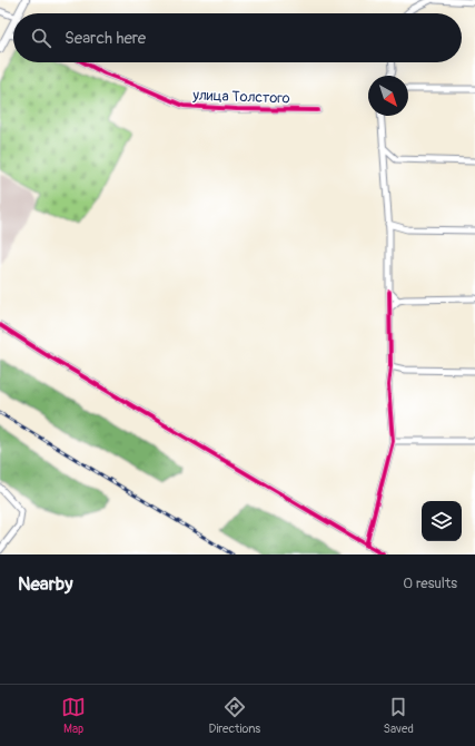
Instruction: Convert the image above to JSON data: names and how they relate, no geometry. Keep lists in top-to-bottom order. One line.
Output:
{"streets":{"street":["улица Толстого"]},"north":"bottom right","page":{"search":"Search here","heading":["Nearby","0 results"],"nav":["Map","Directions","Saved"]}}
